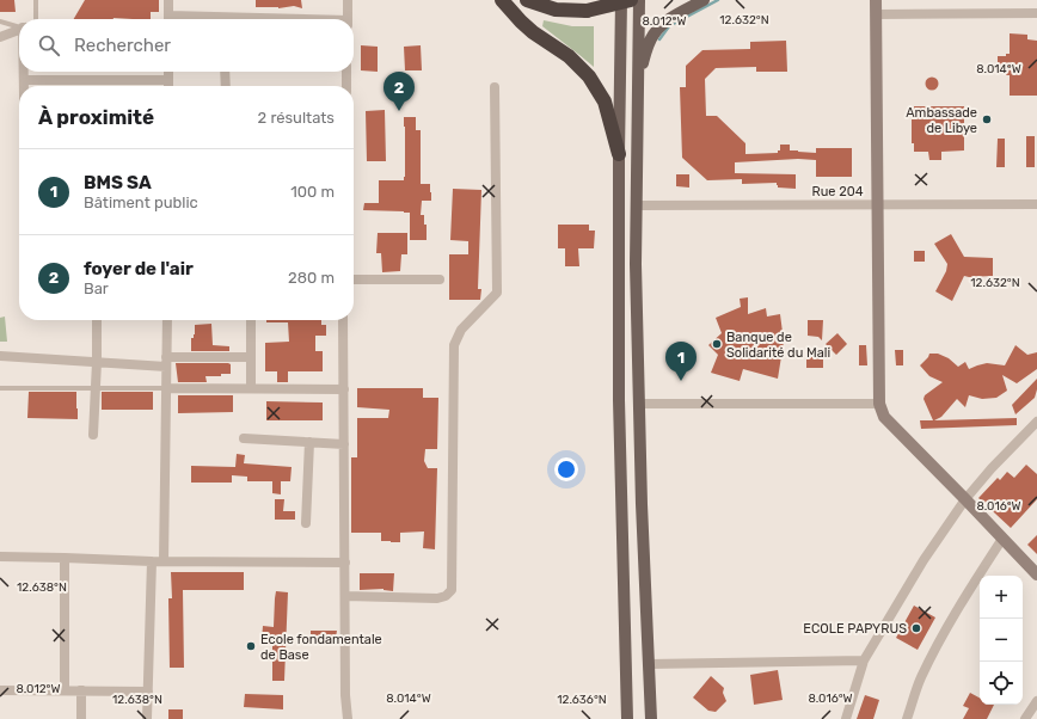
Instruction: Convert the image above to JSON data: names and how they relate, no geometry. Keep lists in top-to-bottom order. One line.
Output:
{"streets":{"street":["Rue 204"]},"places":["Ambassade de Libye","Banque de Solidarité du Mali","ECOLE PAPYRUS","Ecole fondamentale de Base"],"page":{"search":"Rechercher","pins":["2","1"],"heading":["À proximité","2 résultats"],"list":[{"mark":"1","name":"BMS SA","note":"Bâtiment public","value":"100 m"},{"mark":"2","name":"foyer de l'air","note":"Bar","value":"280 m"}],"map_buttons":["+","−"]},"coordinates":["12.632°N","8.012°W","8.014°W","8.016°W","12.638°N","12.636°N"]}
